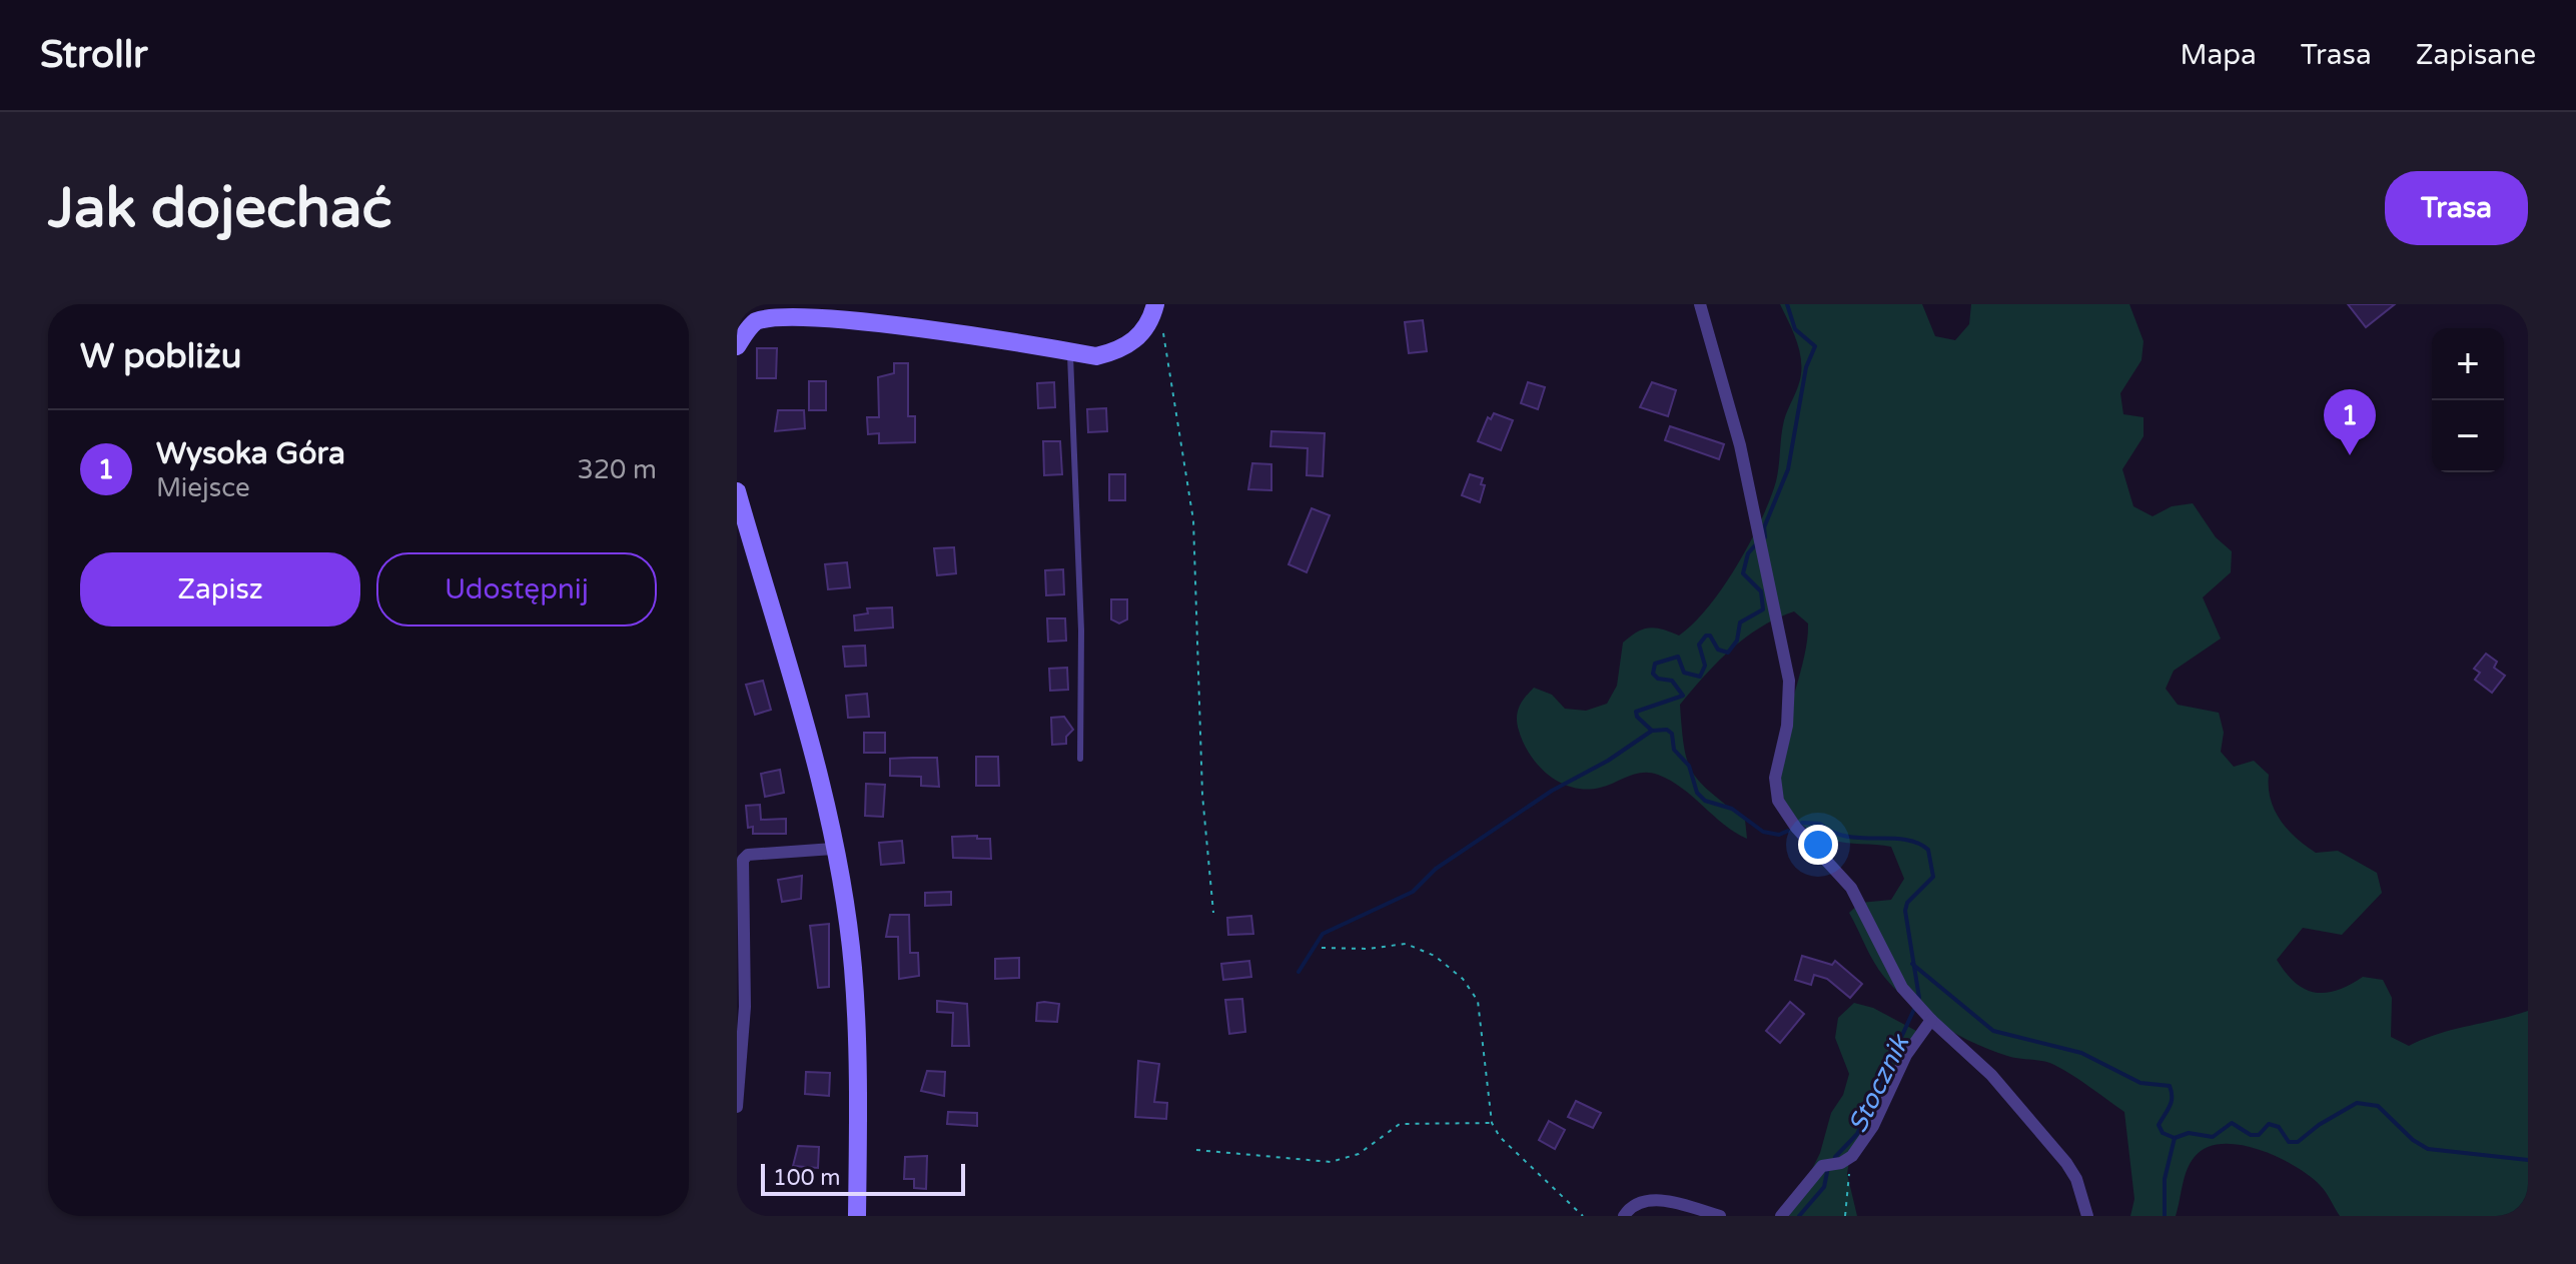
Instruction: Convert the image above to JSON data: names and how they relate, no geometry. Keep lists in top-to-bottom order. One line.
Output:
{"water":["Stocznik"],"scale_bar":"100 m","page":{"header":"Strollr","nav":["Mapa","Trasa","Zapisane"],"buttons":["Trasa",["Zapisz","Udostępnij"]],"title":"Jak dojechać","heading":"W pobliżu","map_buttons":["+","−"],"pins":"1","list":[{"mark":"1","name":"Wysoka Góra","note":"Miejsce","value":"320 m"}],"scale":"100 m"}}
